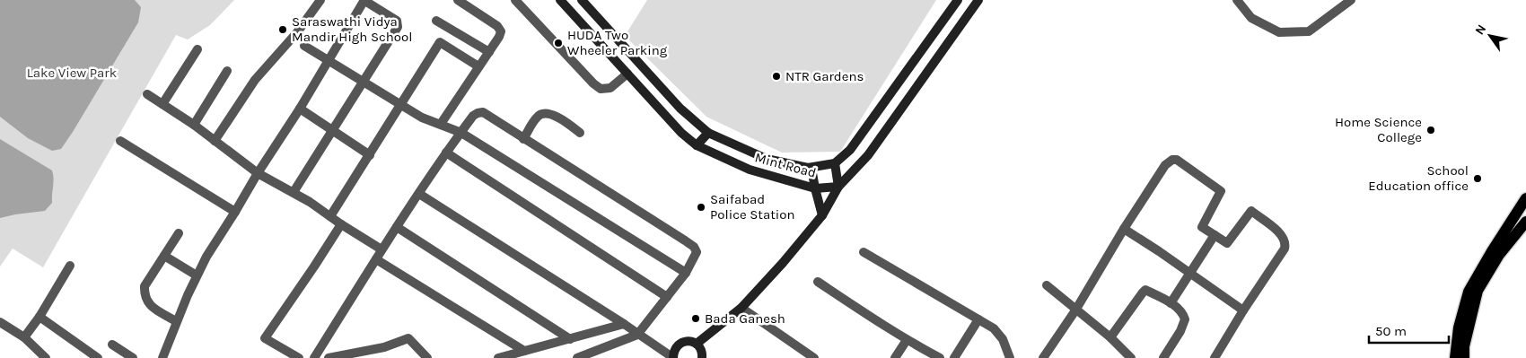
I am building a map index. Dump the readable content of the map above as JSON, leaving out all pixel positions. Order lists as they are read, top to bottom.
{
  "streets": {
    "street": ["Mint Road"]
  },
  "parks": ["Lake View Park"],
  "places": [
    "Saraswathi Vidya Mandir High School",
    "HUDA Two Wheeler Parking",
    "NTR Gardens",
    "Home Science College",
    "School Education office",
    "Saifabad Police Station",
    "Bada Ganesh"
  ],
  "scale_bar": "50 m",
  "north": "top left"
}
